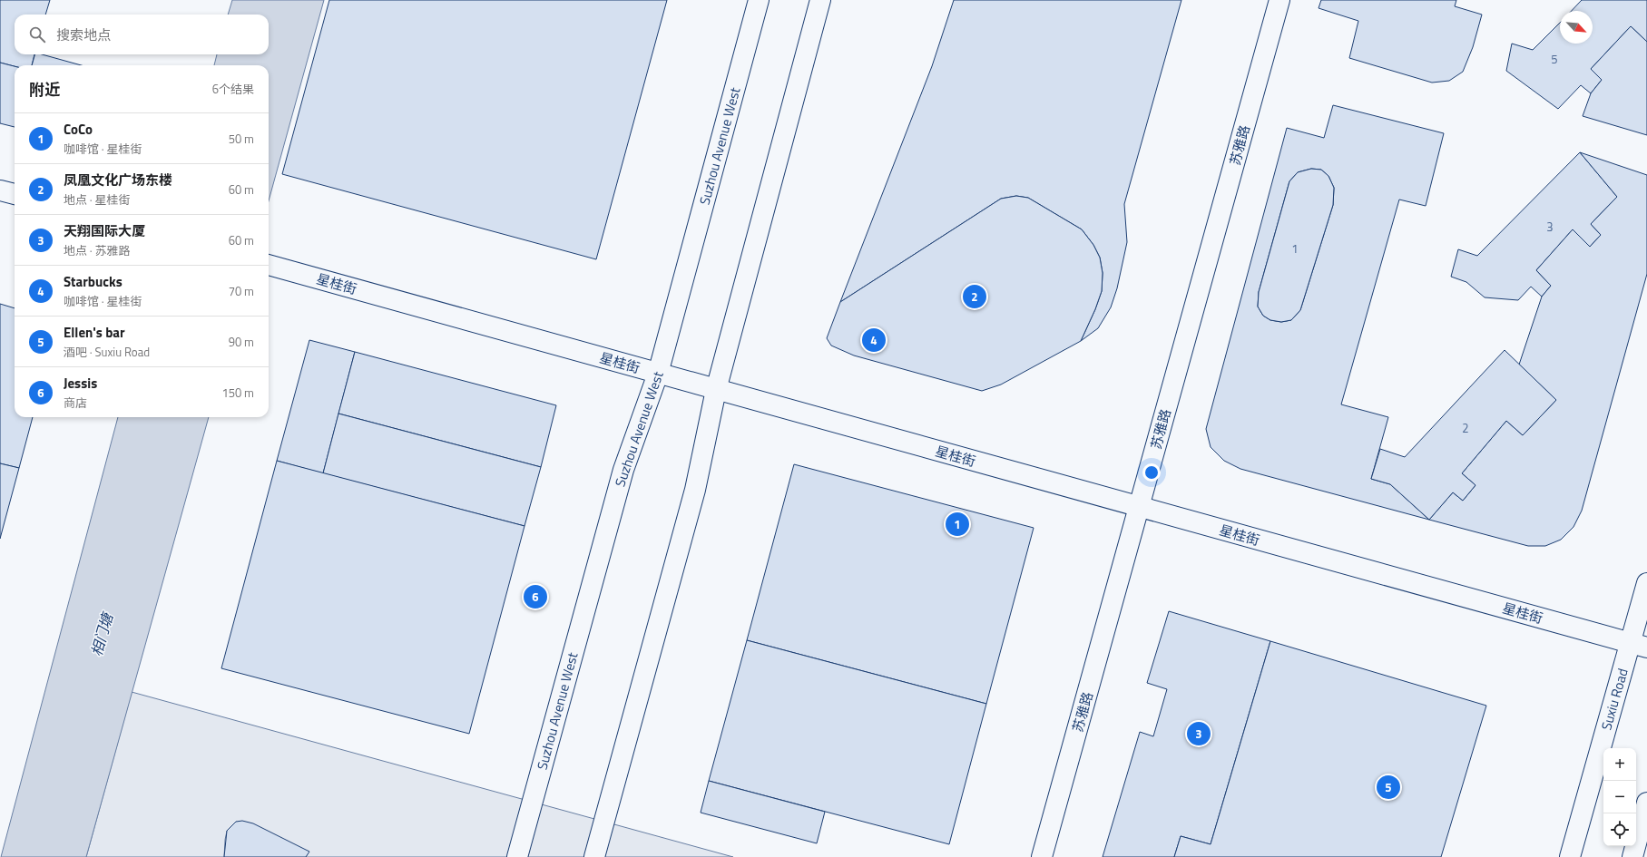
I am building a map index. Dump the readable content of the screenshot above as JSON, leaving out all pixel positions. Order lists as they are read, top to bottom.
{
  "streets": {
    "street": [
      "苏雅路",
      "Suzhou Avenue West",
      "星桂街",
      "Suxiu Road"
    ]
  },
  "crossings": [
    ["苏雅路", "星桂街"],
    ["Suzhou Avenue West", "星桂街"],
    ["星桂街", "Suxiu Road"]
  ],
  "water": ["相门塘"],
  "house_numbers": [
    "5",
    "3",
    "1",
    "2"
  ],
  "north": "bottom right",
  "page": {
    "search": "搜索地点",
    "heading": ["附近", "6个结果"],
    "list": [
      {
        "mark": "1",
        "name": "CoCo",
        "note": "咖啡馆 · 星桂街",
        "value": "50 m"
      },
      {
        "mark": "2",
        "name": "凤凰文化广场东楼",
        "note": "地点 · 星桂街",
        "value": "60 m"
      },
      {
        "mark": "3",
        "name": "天翔国际大厦",
        "note": "地点 · 苏雅路",
        "value": "60 m"
      },
      {
        "mark": "4",
        "name": "Starbucks",
        "note": "咖啡馆 · 星桂街",
        "value": "70 m"
      },
      {
        "mark": "5",
        "name": "Ellen's bar",
        "note": "酒吧 · Suxiu Road",
        "value": "90 m"
      },
      {
        "mark": "6",
        "name": "Jessis",
        "note": "商店",
        "value": "150 m"
      }
    ],
    "pins": [
      "2",
      "4",
      "1",
      "6",
      "3",
      "5"
    ],
    "map_buttons": ["+", "−"]
  }
}
